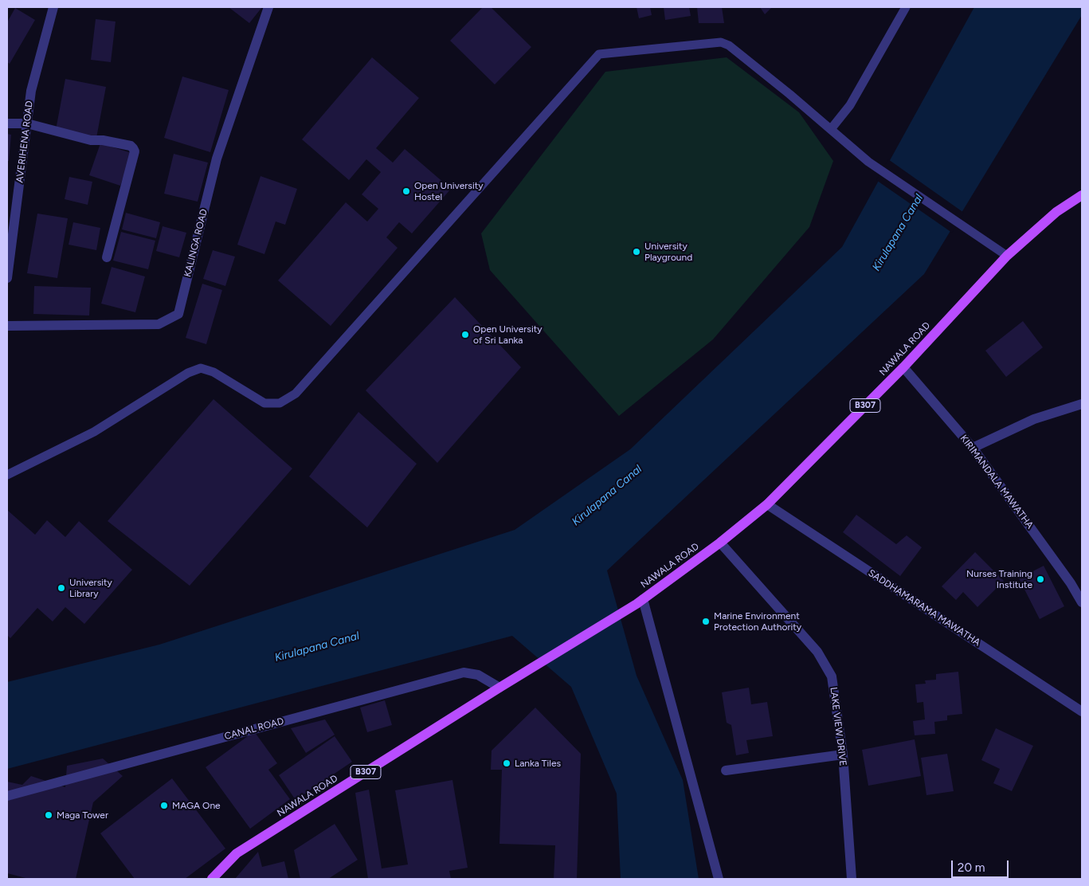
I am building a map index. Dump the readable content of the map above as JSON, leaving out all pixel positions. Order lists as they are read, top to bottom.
{
  "streets": {
    "main road": ["NAWALA ROAD", "B307"],
    "street": [
      "AVERIHENA ROAD",
      "KALINGA ROAD",
      "KIRIMANDALA MAWATHA",
      "SADDHAMARAMA MAWATHA",
      "LAKE VIEW DRIVE",
      "CANAL ROAD"
    ]
  },
  "crossings": [
    ["NAWALA ROAD", "KIRIMANDALA MAWATHA"],
    ["NAWALA ROAD", "SADDHAMARAMA MAWATHA"],
    ["NAWALA ROAD", "LAKE VIEW DRIVE"],
    ["NAWALA ROAD", "CANAL ROAD"]
  ],
  "water": ["Kirulapana Canal"],
  "places": [
    "Open University Hostel",
    "University Playground",
    "Open University of Sri Lanka",
    "Nurses Training Institute",
    "University Library",
    "Marine Environment Protection Authority",
    "Lanka Tiles",
    "MAGA One",
    "Maga Tower"
  ],
  "scale_bar": "20 m"
}
